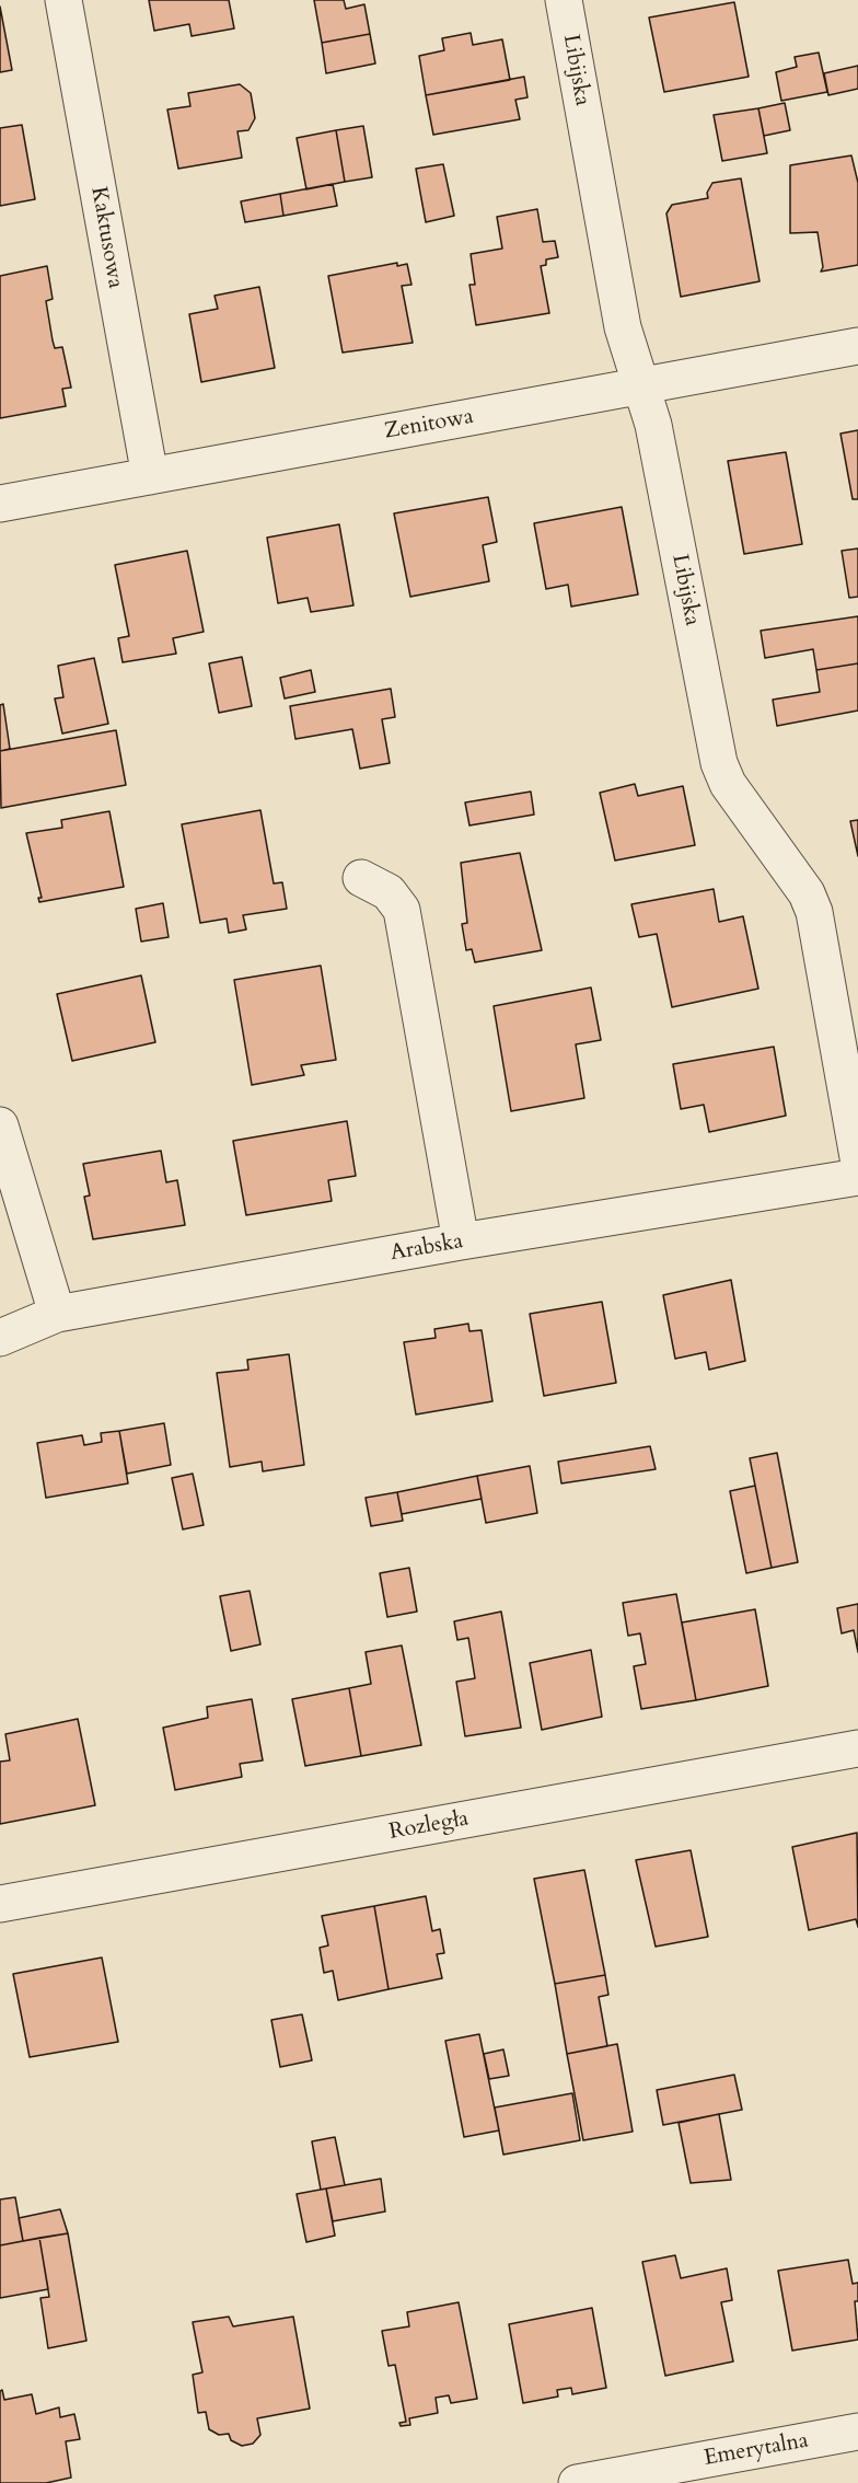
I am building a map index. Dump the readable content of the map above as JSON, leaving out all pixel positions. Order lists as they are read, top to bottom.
{
  "streets": {
    "street": [
      "Libijska",
      "Kaktusowa",
      "Zenitowa",
      "Arabska",
      "Rozległa",
      "Emerytalna"
    ]
  },
  "crossings": [
    ["Libijska", "Zenitowa"],
    ["Kaktusowa", "Zenitowa"]
  ]
}
